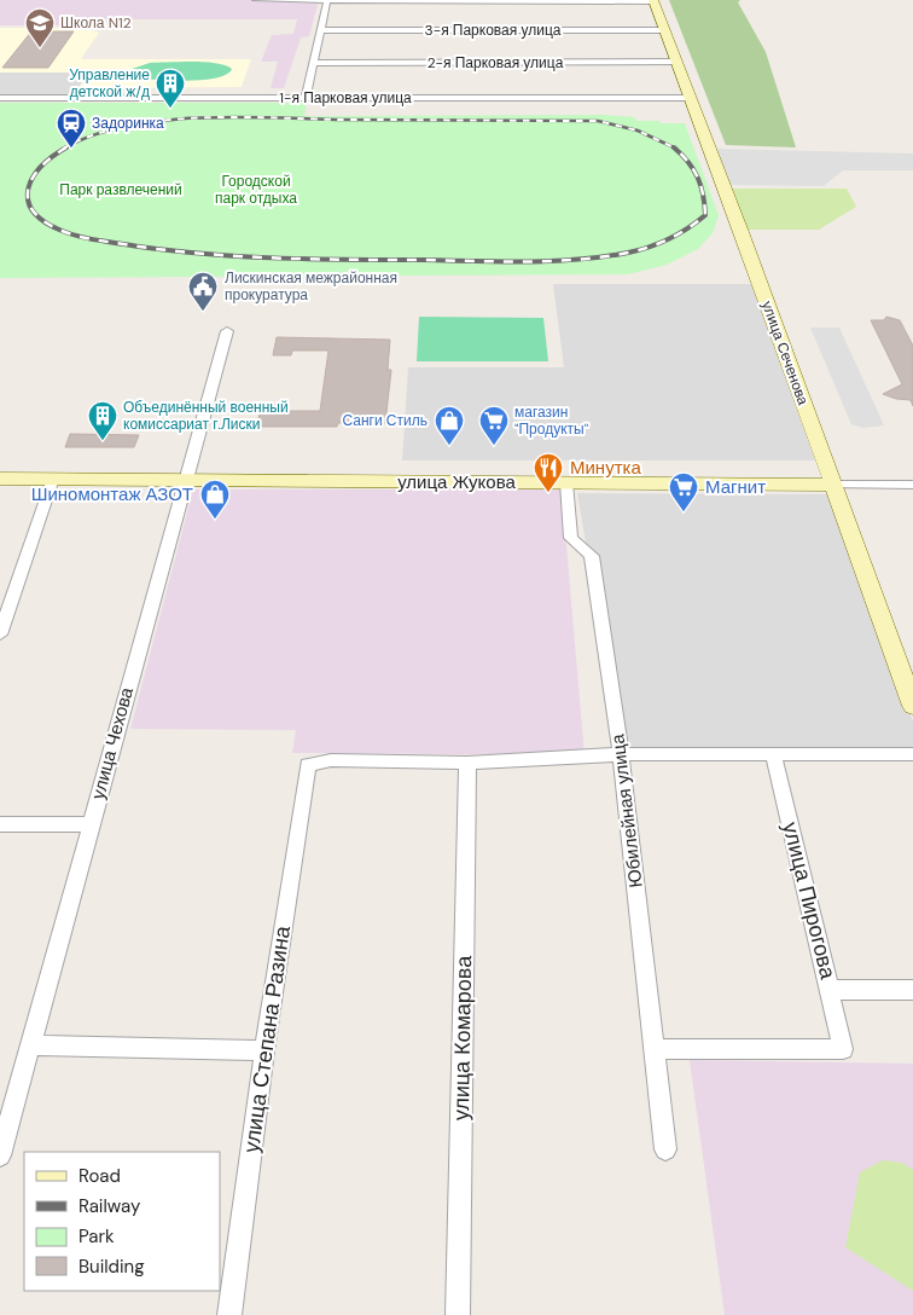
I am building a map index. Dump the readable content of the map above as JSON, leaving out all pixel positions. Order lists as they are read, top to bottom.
{
  "streets": {
    "main road": ["улица Сеченова", "улица Жукова"],
    "street": [
      "3-я Парковая улица",
      "2-я Парковая улица",
      "1-я Парковая улица",
      "улица Чехова",
      "Юбилейная улица",
      "улица Пирогова",
      "улица Комарова",
      "улица Степана Разина"
    ]
  },
  "crossings": [
    ["3-я Парковая улица", "улица Сеченова"],
    ["2-я Парковая улица", "улица Сеченова"],
    ["1-я Парковая улица", "улица Сеченова"],
    ["улица Сеченова", "улица Жукова"],
    ["улица Жукова", "улица Чехова"],
    ["улица Жукова", "Юбилейная улица"],
    ["Юбилейная улица", "улица Пирогова"],
    ["улица Комарова", "улица Степана Разина"]
  ],
  "parks": ["Городской парк отдыха", "Парк развлечений"],
  "places": {
    "school or university": ["Школа N12"],
    "building": ["Управление детской ж/д", "Объединённый военный комиссариат г.Лиски"],
    "station": ["Задоринка"],
    "public building": ["Лискинская межрайонная прокуратура"],
    "shop": ["Санги Стиль", "Шиномонтаж АЗОТ"],
    "supermarket": ["магазин \"Продукты\"", "Магнит"],
    "restaurant": ["Минутка"]
  },
  "legend": [
    "Road",
    "Railway",
    "Park",
    "Building"
  ]
}
